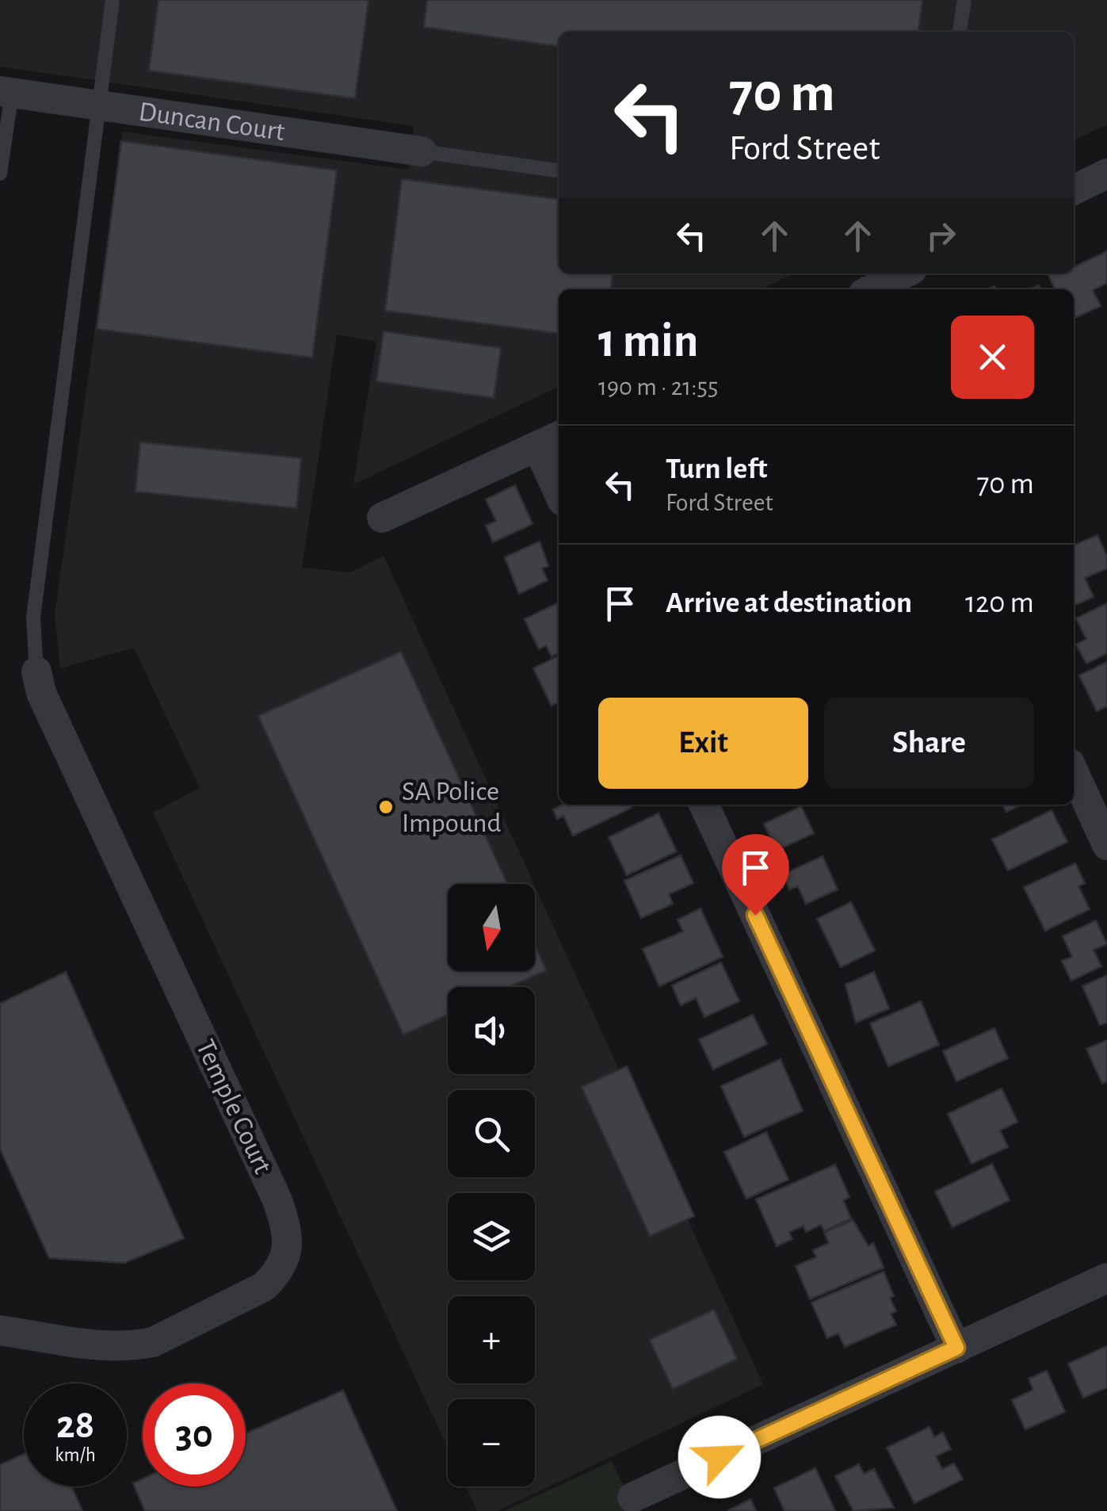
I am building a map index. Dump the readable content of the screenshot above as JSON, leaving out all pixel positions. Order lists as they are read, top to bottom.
{
  "streets": {
    "street": ["Duncan Court", "Temple Court"]
  },
  "places": ["SA Police Impound"],
  "north": "bottom",
  "page": {
    "turn": ["70 m", "Ford Street"],
    "heading": ["1 min", "190 m · 21:55"],
    "list": [
      {
        "name": "Turn left",
        "note": "Ford Street",
        "value": "70 m"
      },
      {
        "name": "Arrive at destination",
        "value": "120 m"
      }
    ],
    "buttons": ["Exit", "Share"],
    "map_buttons": ["+", "−"],
    "speed": "28 km/h",
    "limit": "30"
  }
}
